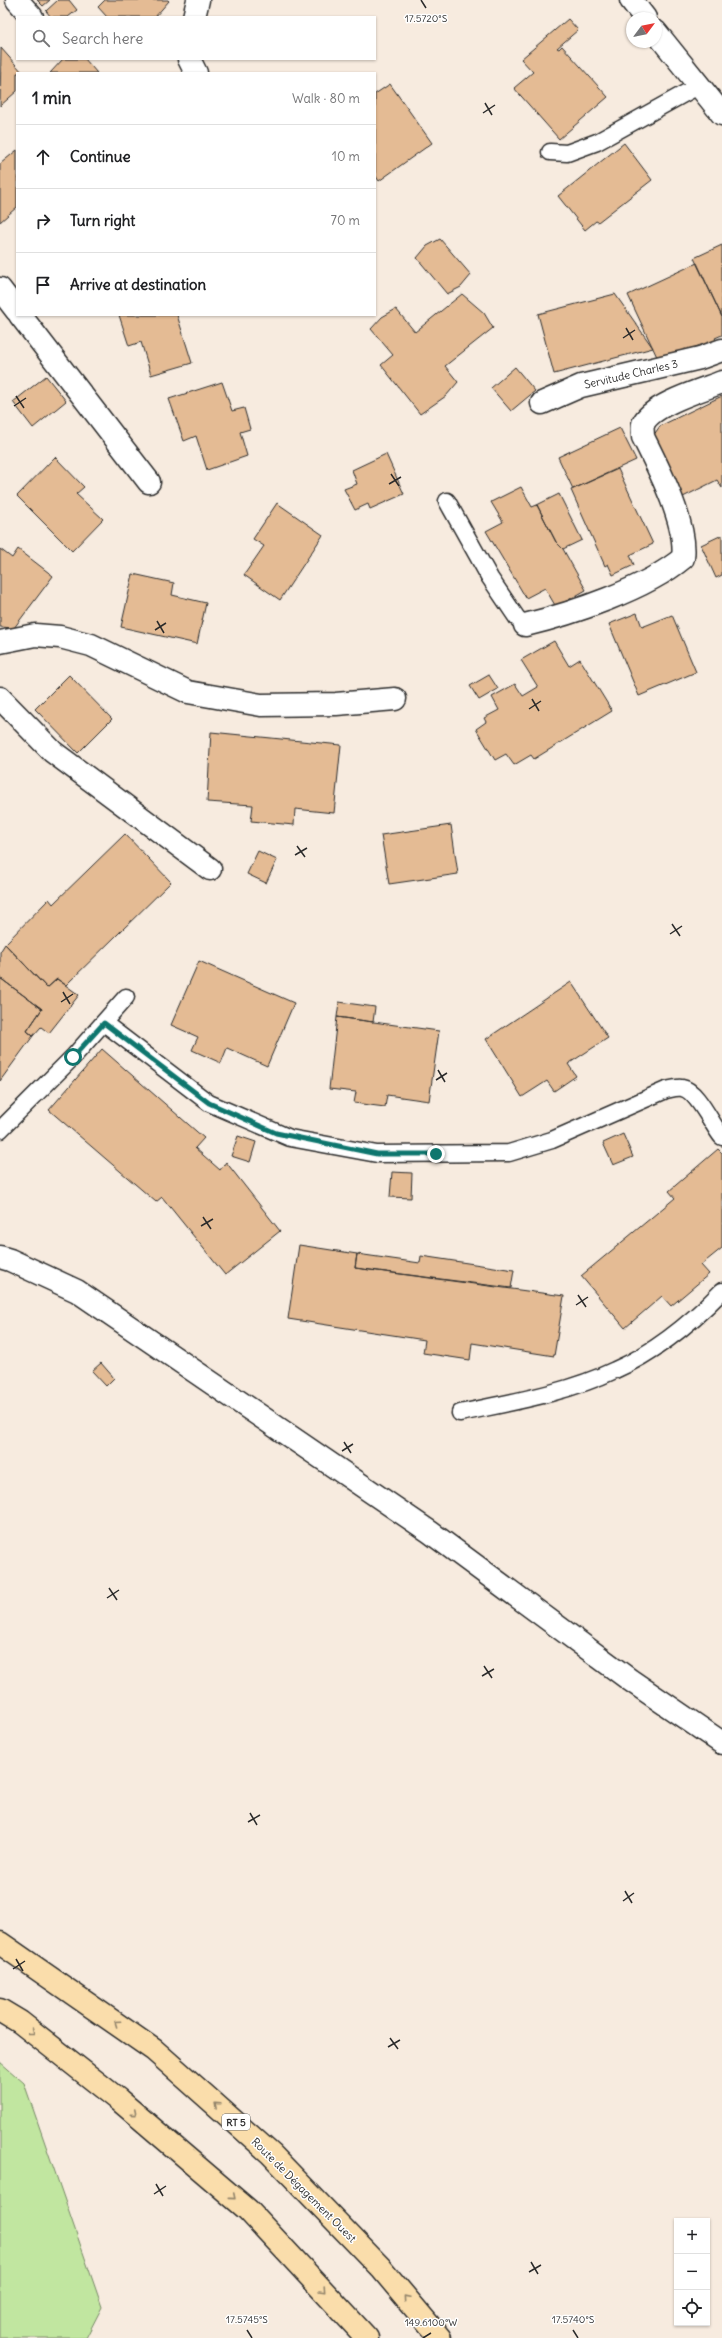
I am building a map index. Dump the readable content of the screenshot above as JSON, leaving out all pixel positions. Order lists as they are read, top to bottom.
{
  "streets": {
    "highway": ["RT 5", "Route de Dégagement Ouest"],
    "street": ["Servitude Charles 3"]
  },
  "north": "top right",
  "page": {
    "search": "Search here",
    "heading": ["1 min", "Walk · 80 m"],
    "list": [
      ["Continue", "10 m"],
      ["Turn right", "70 m"],
      "Arrive at destination"
    ],
    "map_buttons": ["+", "−"]
  },
  "coordinates": [
    "17.5720°S",
    "17.5745°S",
    "17.5740°S",
    "149.6100°W"
  ]
}
